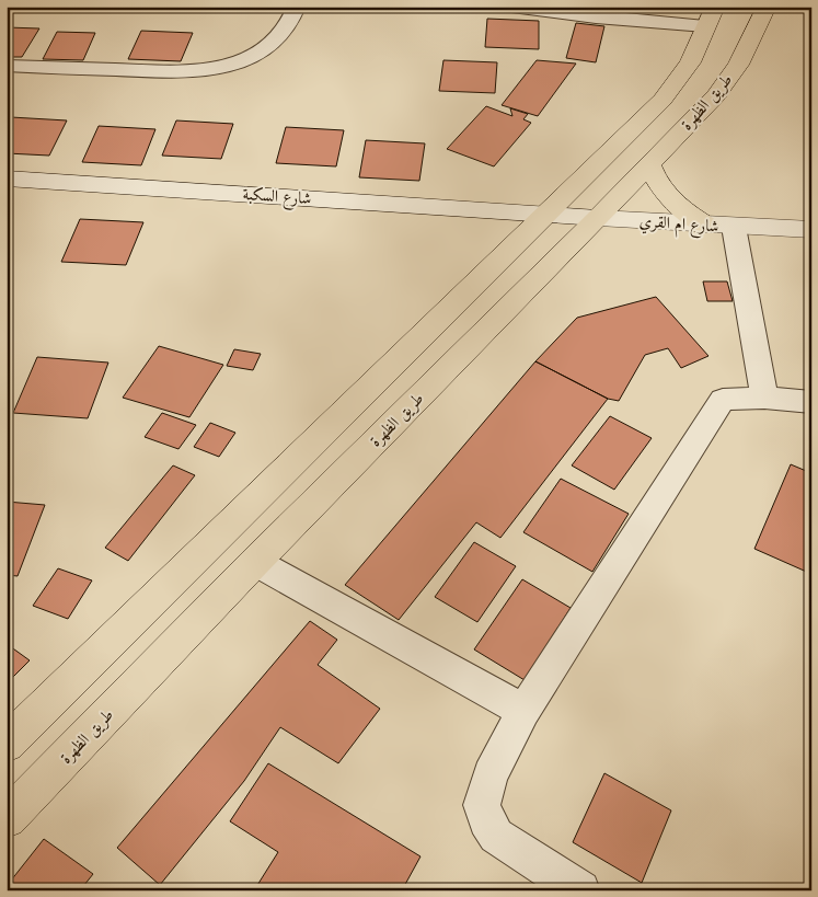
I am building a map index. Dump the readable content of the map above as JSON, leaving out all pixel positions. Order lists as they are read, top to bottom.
{
  "streets": {
    "main road": ["طريق الظهرة", "شارع السكبة", "شارع ام القري"]
  },
  "crossings": [
    ["طريق الظهرة", "شارع ام القري"],
    ["شارع السكبة", "شارع ام القري"]
  ]
}
